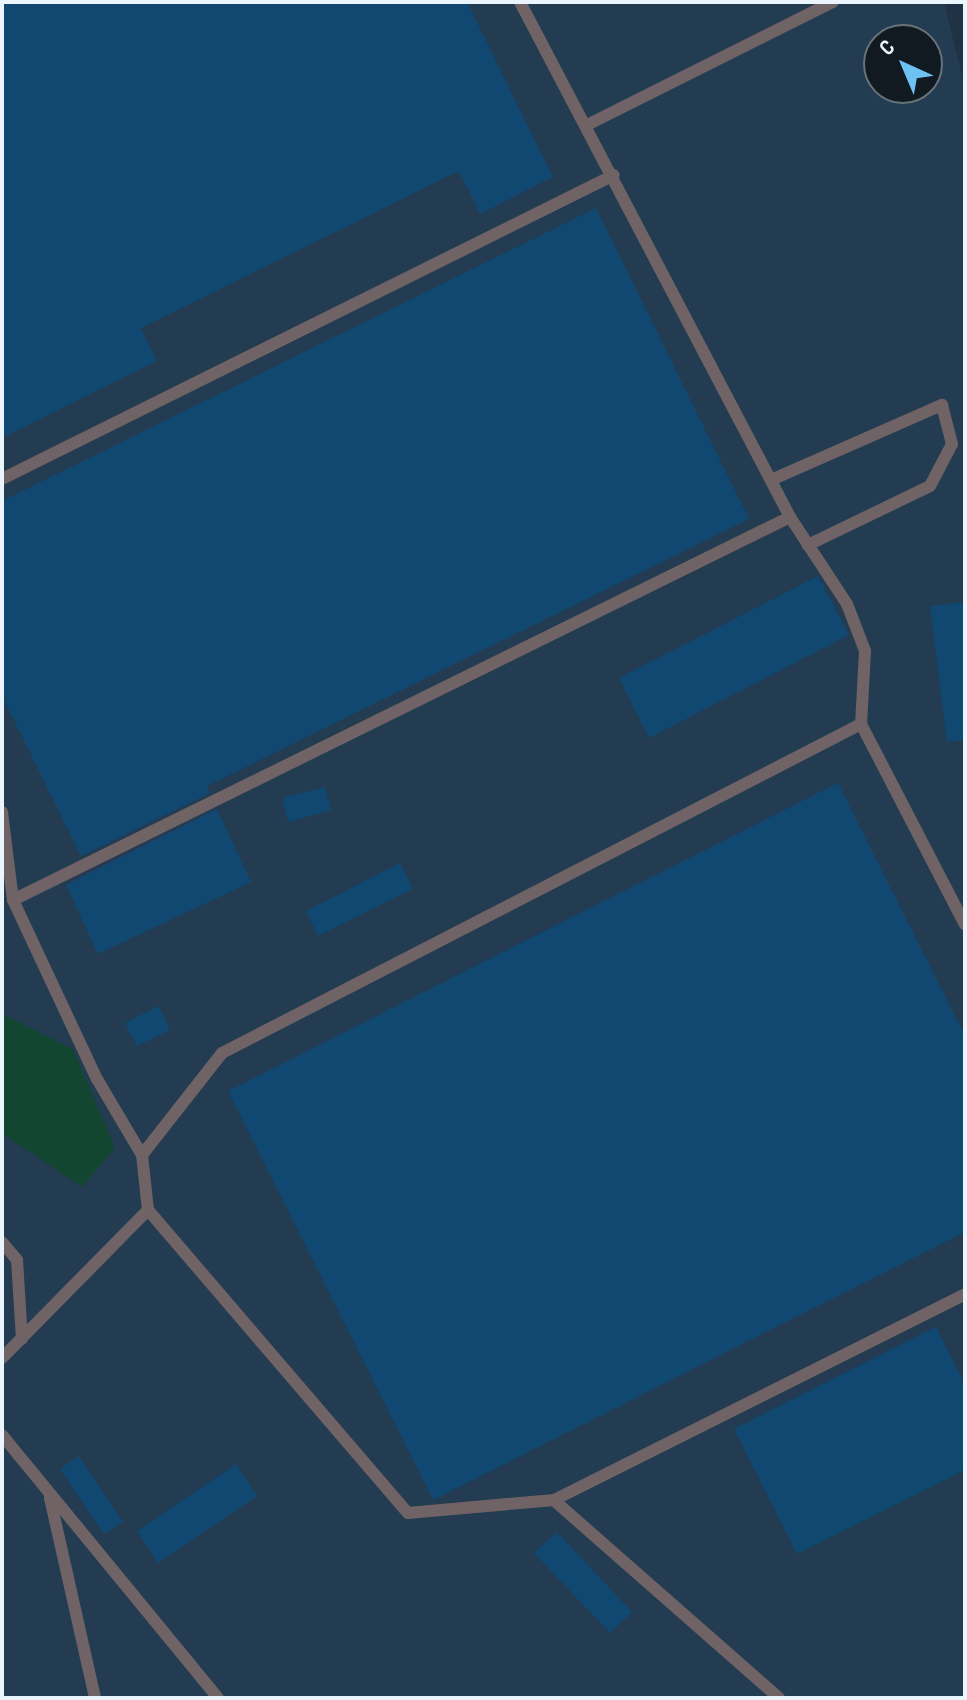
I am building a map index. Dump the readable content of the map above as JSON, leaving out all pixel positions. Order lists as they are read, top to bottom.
{
  "north": "top left"
}
